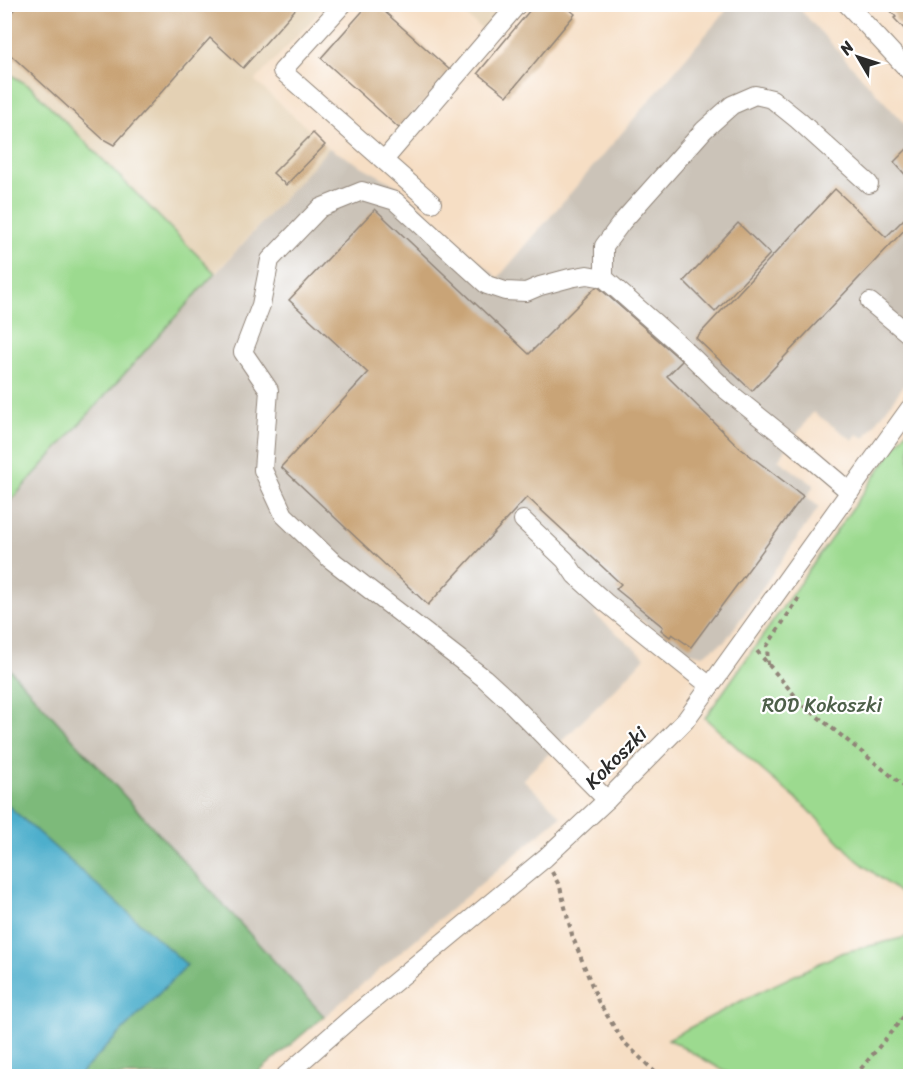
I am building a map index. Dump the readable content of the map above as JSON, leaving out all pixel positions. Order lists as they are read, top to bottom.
{
  "streets": {
    "street": ["Kokoszki"]
  },
  "parks": ["ROD Kokoszki"],
  "north": "top left"
}
